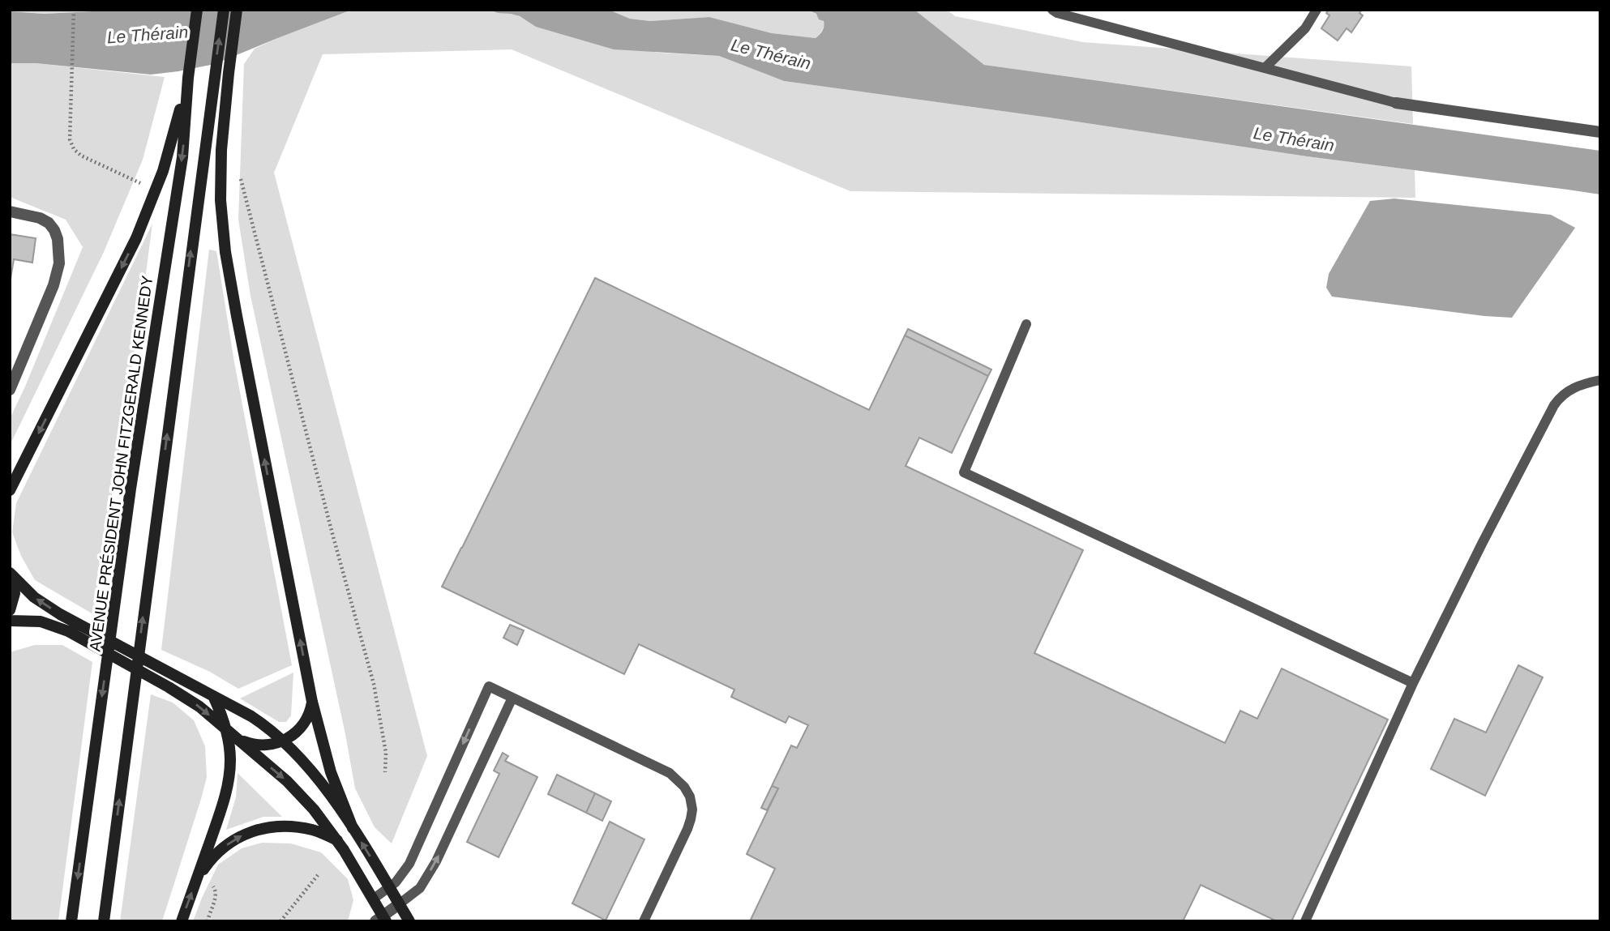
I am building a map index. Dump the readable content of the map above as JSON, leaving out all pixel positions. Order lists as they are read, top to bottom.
{
  "streets": {
    "street": ["AVENUE PRÉSIDENT JOHN FITZGERALD KENNEDY"]
  },
  "water": ["Le Thérain"]
}
